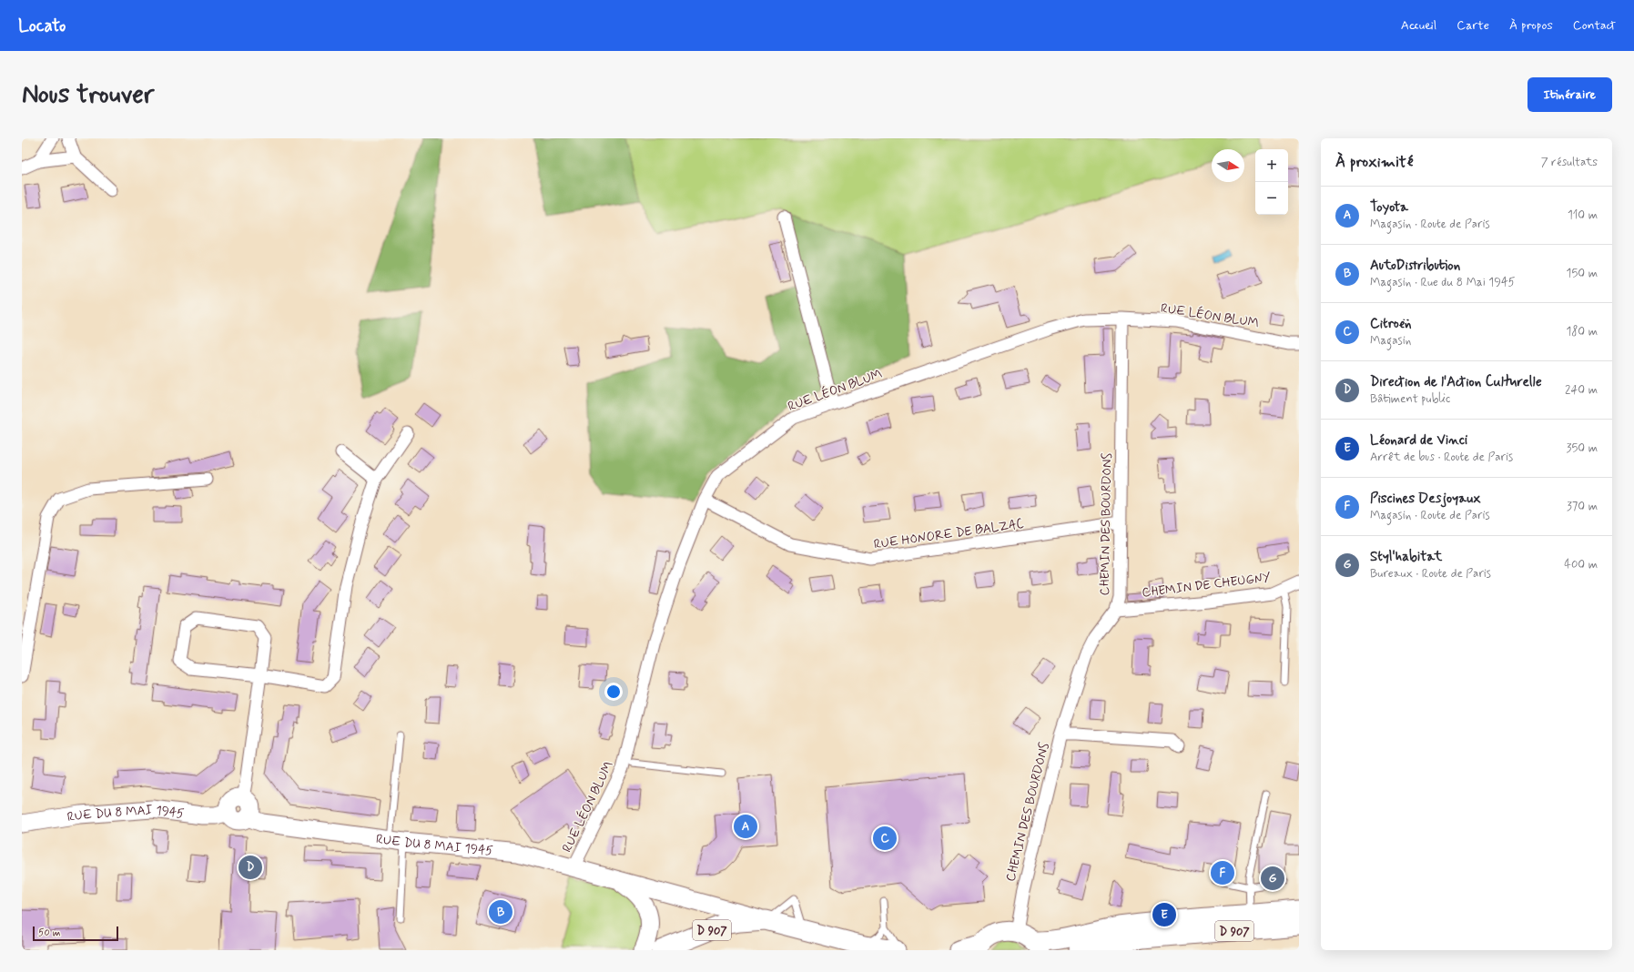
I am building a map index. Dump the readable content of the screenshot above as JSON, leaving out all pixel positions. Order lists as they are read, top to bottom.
{
  "streets": {
    "main road": ["D 907"],
    "street": [
      "RUE LÉON BLUM",
      "CHEMIN DES BOURDONS",
      "RUE HONORE DE BALZAC",
      "CHEMIN DE CHEUGNY",
      "RUE DU 8 MAI 1945"
    ]
  },
  "crossings": [
    ["RUE LÉON BLUM", "CHEMIN DES BOURDONS"],
    ["RUE LÉON BLUM", "RUE HONORE DE BALZAC"],
    ["RUE LÉON BLUM", "RUE DU 8 MAI 1945"],
    ["CHEMIN DES BOURDONS", "RUE HONORE DE BALZAC"],
    ["CHEMIN DES BOURDONS", "CHEMIN DE CHEUGNY"],
    ["RUE DU 8 MAI 1945", "D 907"]
  ],
  "scale_bar": "50 m",
  "north": "right",
  "page": {
    "header": "Locato",
    "nav": [
      "Accueil",
      "Carte",
      "À propos",
      "Contact"
    ],
    "buttons": "Itinéraire",
    "title": "Nous trouver",
    "heading": ["À proximité", "7 résultats"],
    "map_buttons": ["+", "−"],
    "list": [
      {
        "mark": "A",
        "name": "Toyota",
        "note": "Magasin · Route de Paris",
        "value": "110 m"
      },
      {
        "mark": "B",
        "name": "AutoDistribution",
        "note": "Magasin · Rue du 8 Mai 1945",
        "value": "150 m"
      },
      {
        "mark": "C",
        "name": "Citroën",
        "note": "Magasin",
        "value": "180 m"
      },
      {
        "mark": "D",
        "name": "Direction de l'Action Culturelle",
        "note": "Bâtiment public",
        "value": "240 m"
      },
      {
        "mark": "E",
        "name": "Léonard de Vinci",
        "note": "Arrêt de bus · Route de Paris",
        "value": "350 m"
      },
      {
        "mark": "F",
        "name": "Piscines Desjoyaux",
        "note": "Magasin · Route de Paris",
        "value": "370 m"
      },
      {
        "mark": "G",
        "name": "Styl'habitat",
        "note": "Bureaux · Route de Paris",
        "value": "400 m"
      }
    ],
    "pins": [
      "A",
      "C",
      "D",
      "F",
      "G",
      "B",
      "E"
    ],
    "scale": "50 m"
  }
}
